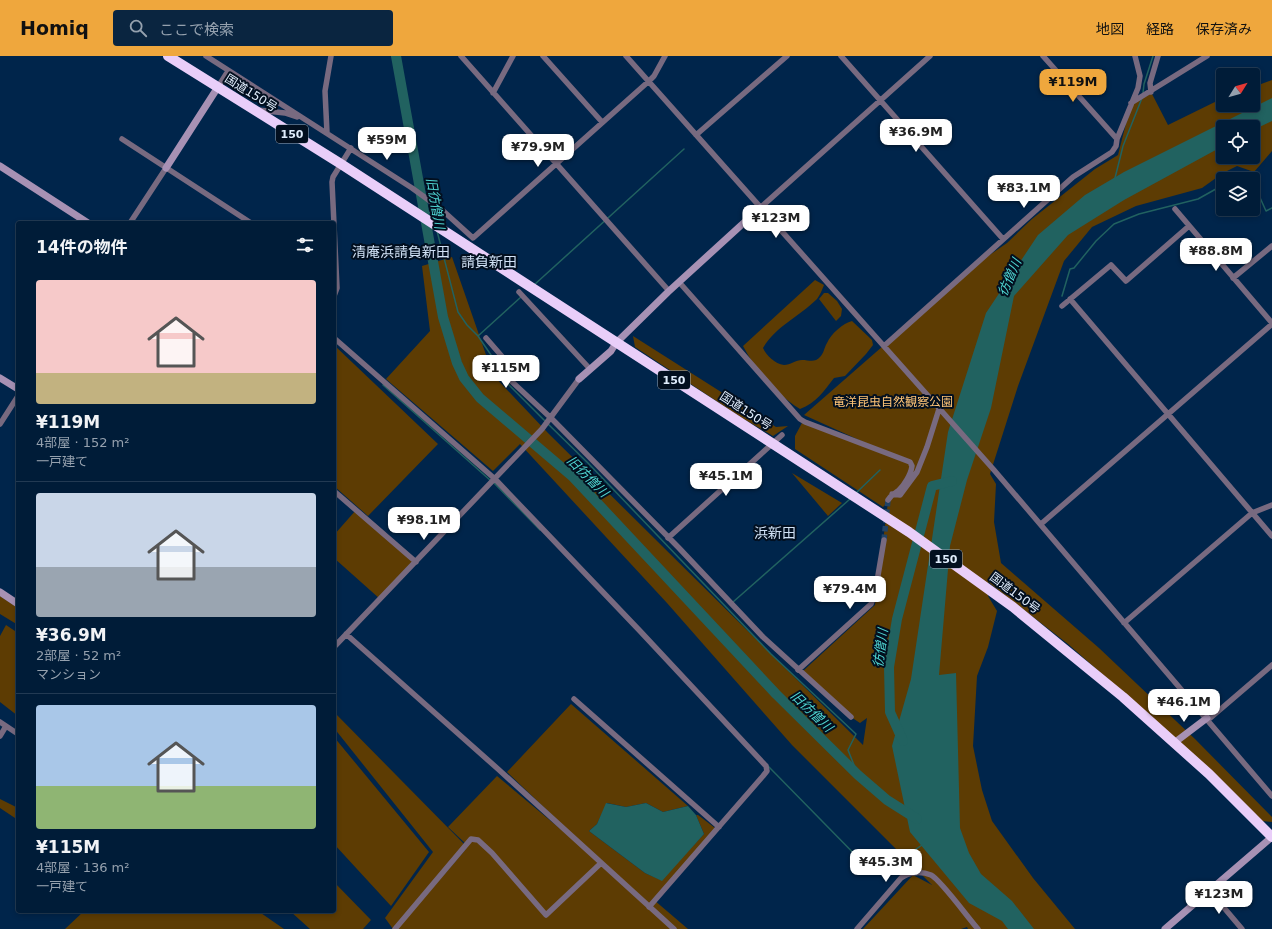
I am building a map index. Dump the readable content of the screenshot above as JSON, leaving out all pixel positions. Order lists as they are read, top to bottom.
{
  "streets": {
    "highway": ["国道150号", "150"]
  },
  "districts": ["清庵浜請負新田", "請負新田", "浜新田"],
  "water": ["旧彷僧川", "彷僧川"],
  "parks": ["竜洋昆虫自然観察公園"],
  "north": "top right",
  "page": {
    "header": "Homiq",
    "search": "ここで検索",
    "nav": ["地図", "経路", "保存済み"],
    "price": [
      "¥119M",
      "¥36.9M",
      "¥59M",
      "¥79.9M",
      "¥83.1M",
      "¥123M",
      "¥88.8M",
      "¥115M",
      "¥45.1M",
      "¥98.1M",
      "¥79.4M",
      "¥46.1M",
      "¥45.3M",
      "¥123M"
    ],
    "heading": "14件の物件",
    "list": [
      {
        "name": "¥119M",
        "note": "4部屋 · 152 m² · 一戸建て"
      },
      {
        "name": "¥36.9M",
        "note": "2部屋 · 52 m² · マンション"
      },
      {
        "name": "¥115M",
        "note": "4部屋 · 136 m² · 一戸建て"
      }
    ]
  }
}
